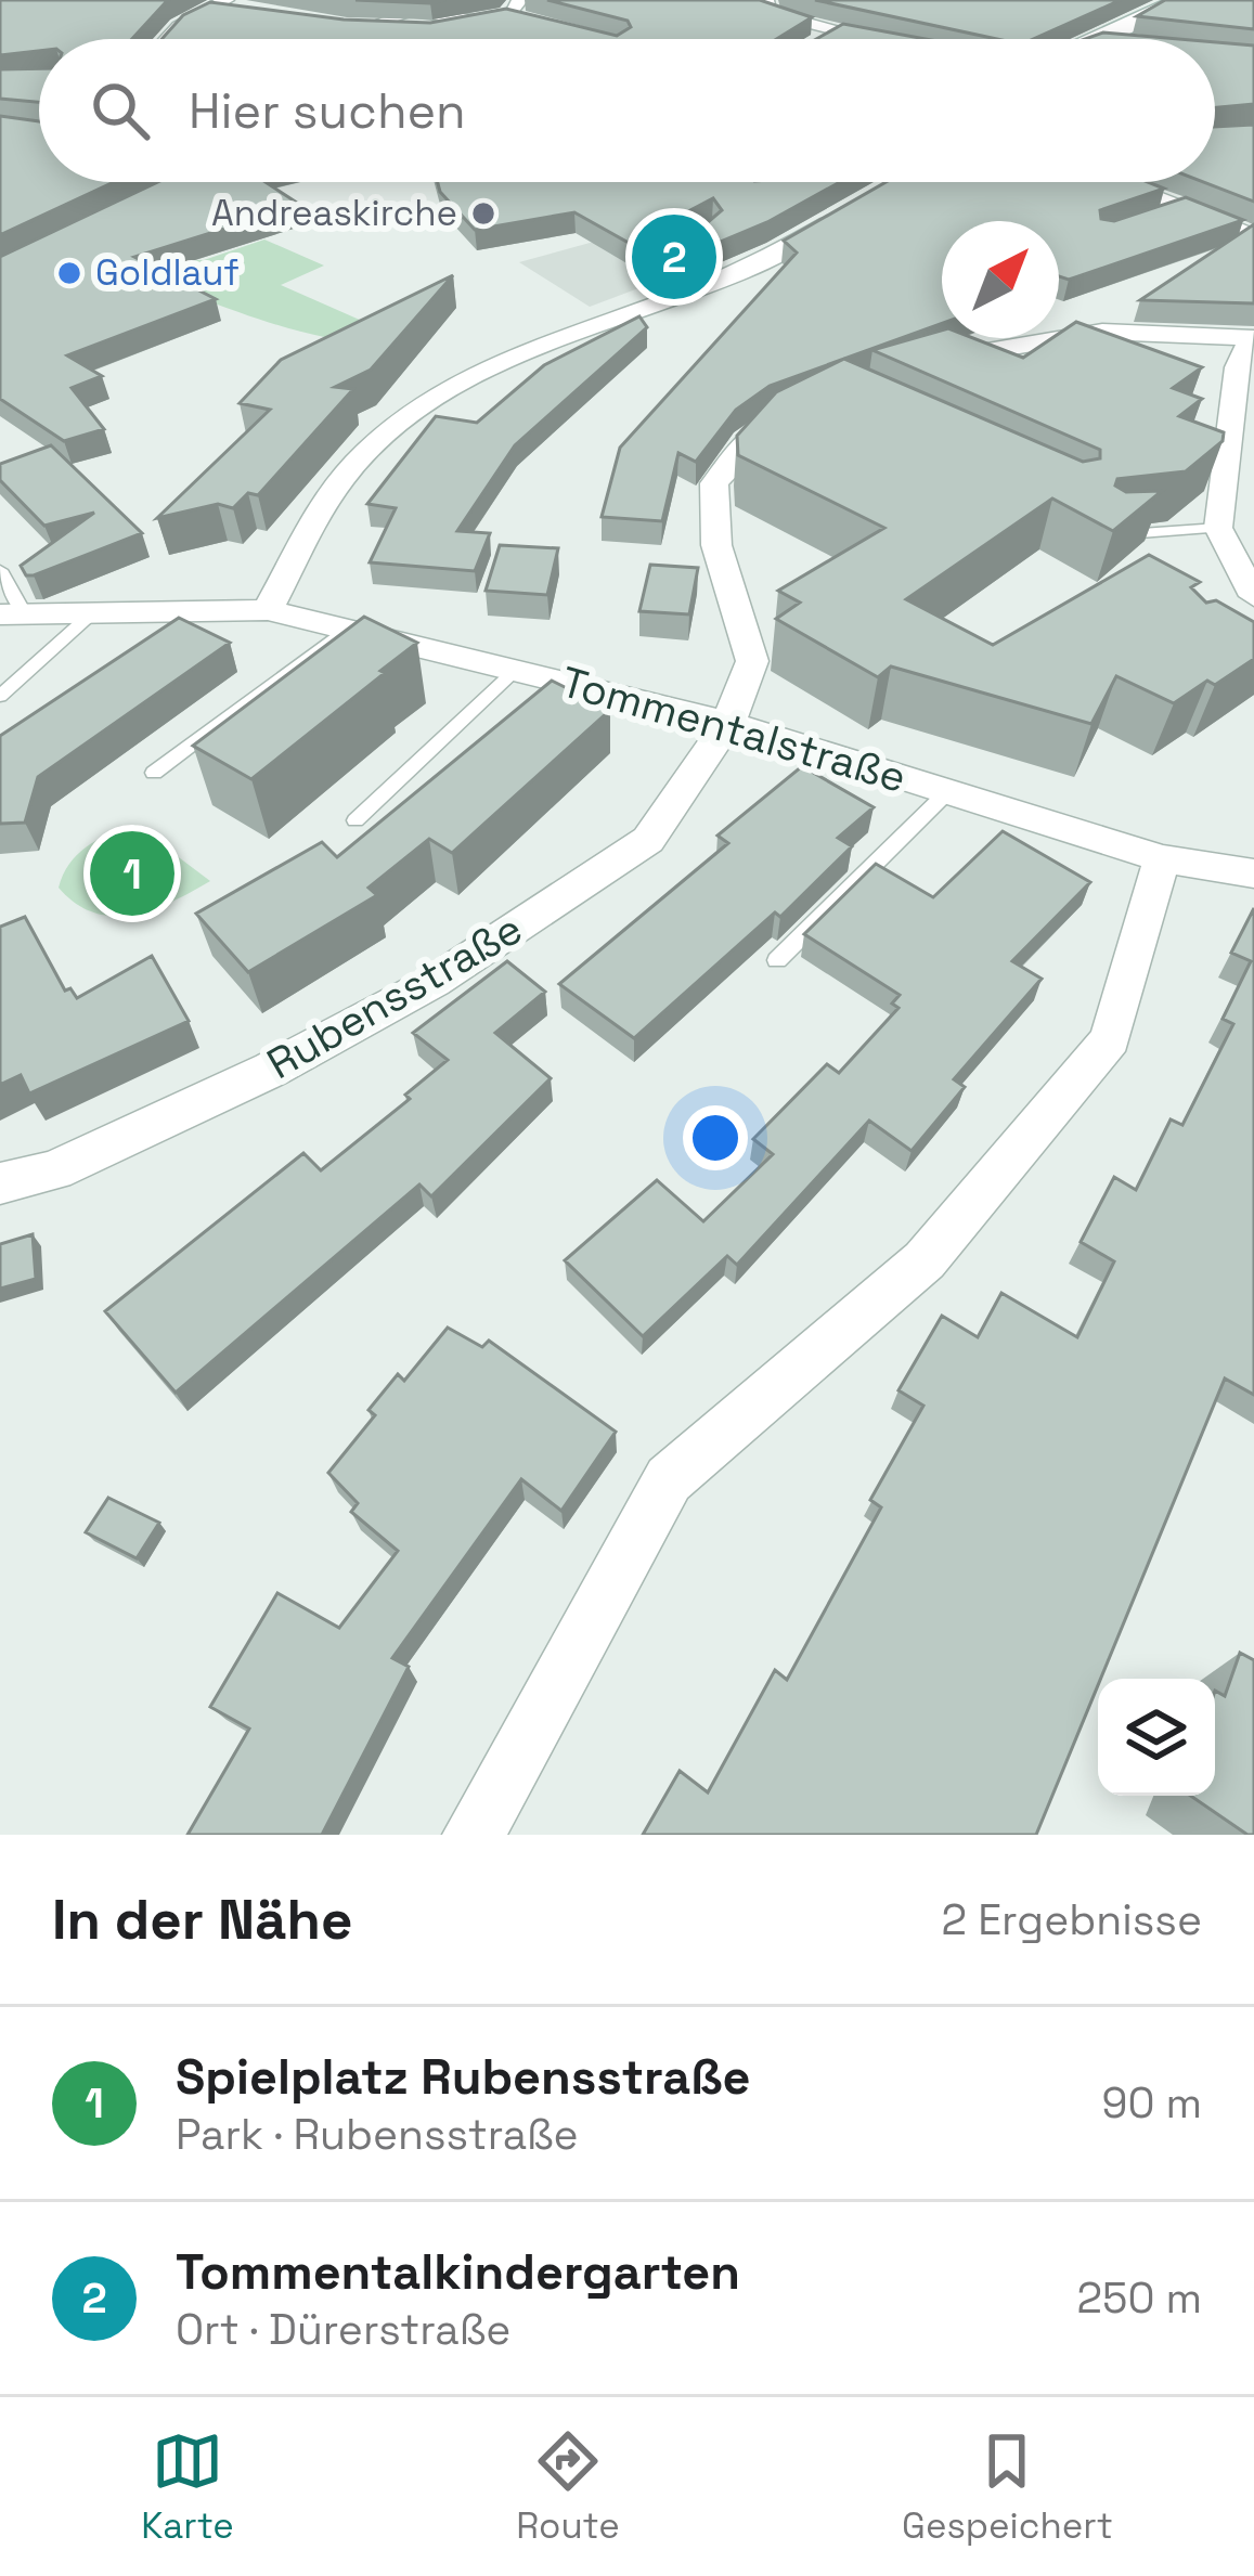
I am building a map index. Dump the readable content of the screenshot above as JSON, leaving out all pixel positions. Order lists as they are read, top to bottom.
{
  "streets": {
    "street": ["Tommentalstraße", "Rubensstraße"]
  },
  "crossings": [
    ["Tommentalstraße", "Rubensstraße"]
  ],
  "places": ["Andreaskirche", "Goldlauf"],
  "north": "top right",
  "page": {
    "search": "Hier suchen",
    "pins": ["2", "1"],
    "heading": ["In der Nähe", "2 Ergebnisse"],
    "list": [
      {
        "mark": "1",
        "name": "Spielplatz Rubensstraße",
        "note": "Park · Rubensstraße",
        "value": "90 m"
      },
      {
        "mark": "2",
        "name": "Tommentalkindergarten",
        "note": "Ort · Dürerstraße",
        "value": "250 m"
      }
    ],
    "nav": ["Karte", "Route", "Gespeichert"]
  }
}
